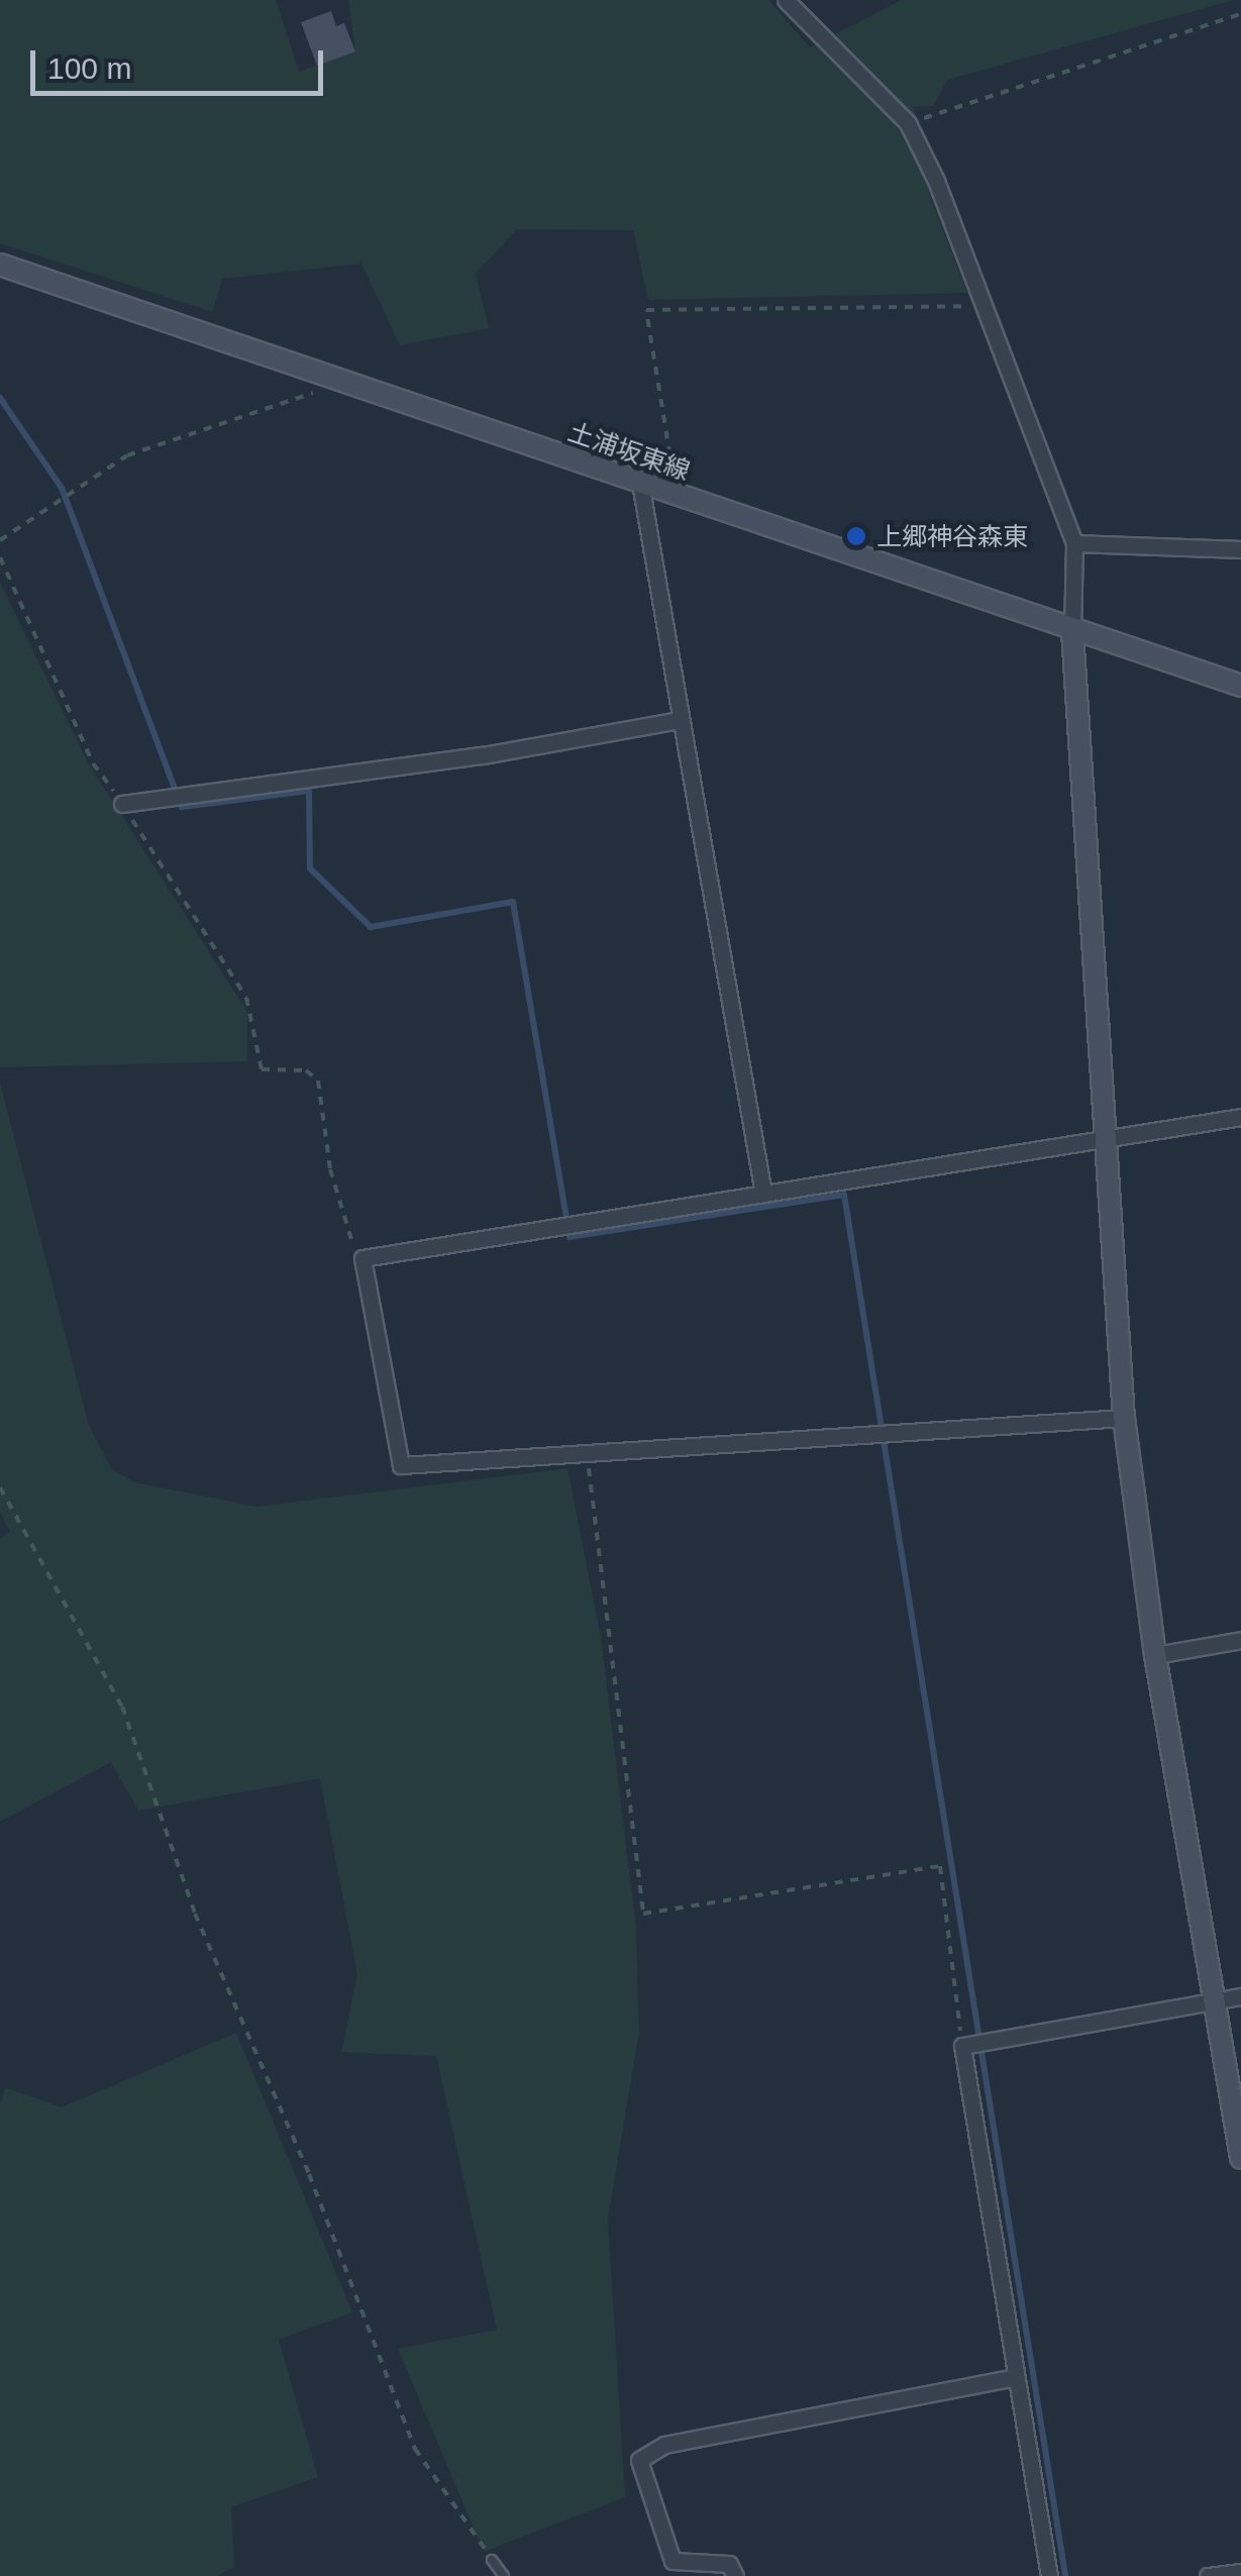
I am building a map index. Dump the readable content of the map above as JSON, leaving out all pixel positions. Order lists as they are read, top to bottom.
{
  "streets": {
    "street": ["土浦坂東線"]
  },
  "places": ["上郷神谷森東"],
  "scale_bar": "100 m"
}
